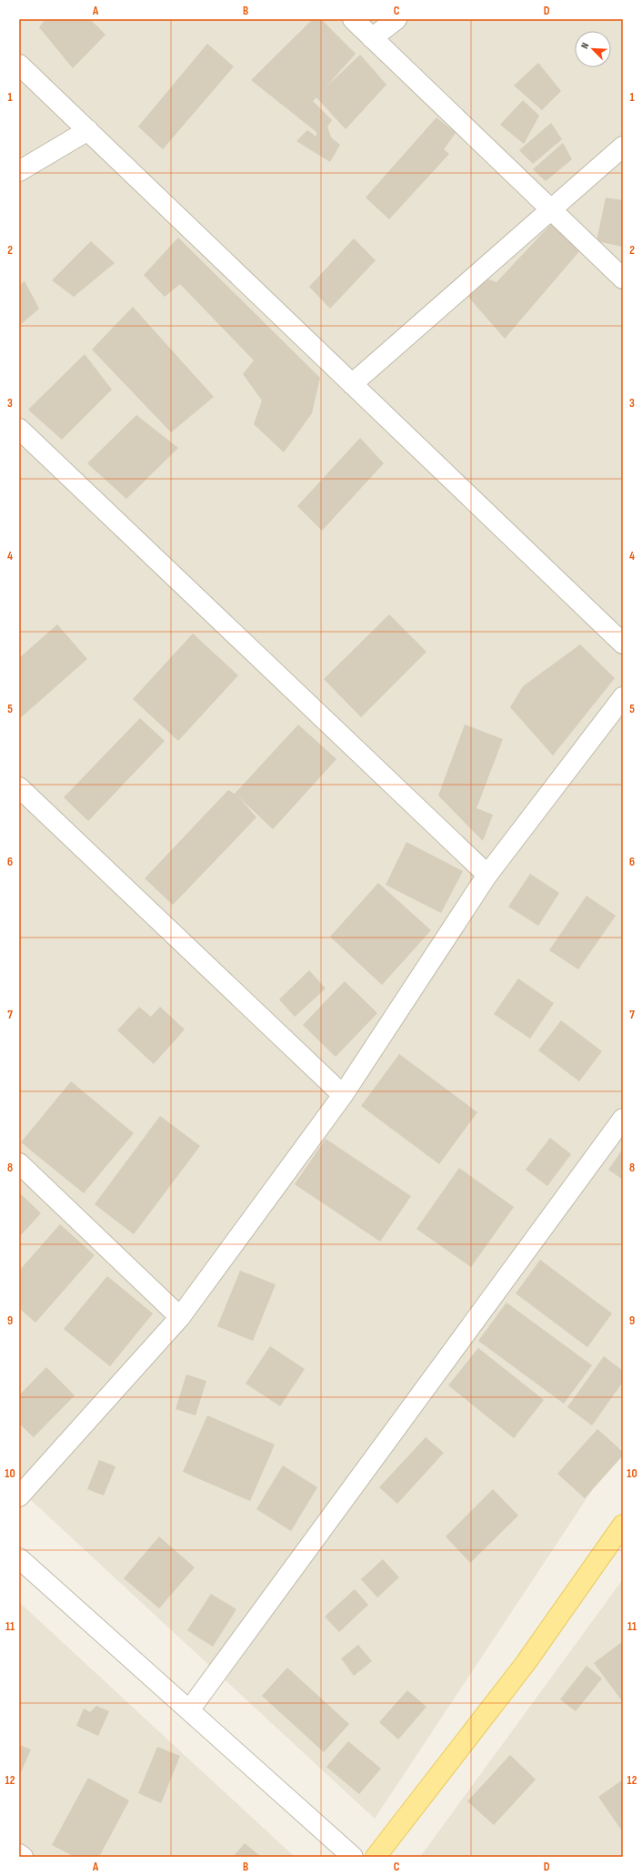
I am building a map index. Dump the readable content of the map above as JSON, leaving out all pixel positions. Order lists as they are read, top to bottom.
{
  "north": "top left",
  "grid": {
    "columns": [
      "A",
      "B",
      "C",
      "D"
    ],
    "rows": [
      "1",
      "2",
      "3",
      "4",
      "5",
      "6",
      "7",
      "8",
      "9",
      "10",
      "11",
      "12"
    ]
  }
}
